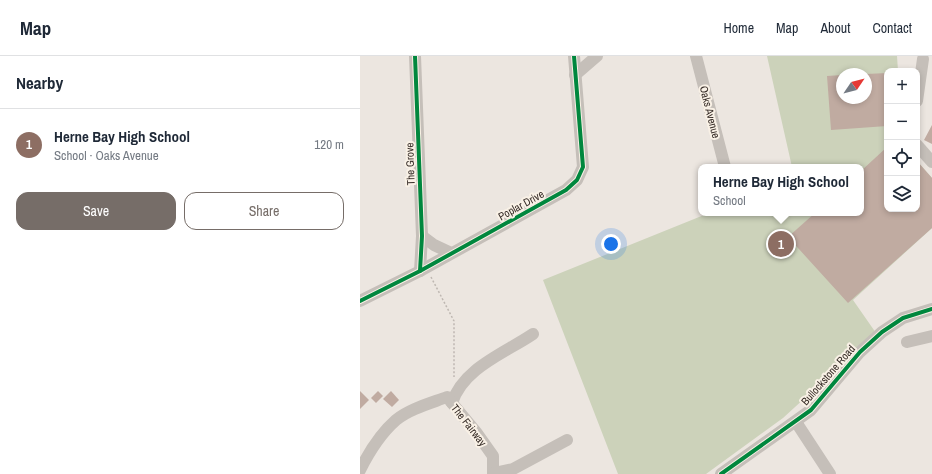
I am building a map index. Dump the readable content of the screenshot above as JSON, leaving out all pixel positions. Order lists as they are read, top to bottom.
{
  "streets": {
    "street": [
      "Oaks Avenue",
      "The Grove",
      "Poplar Drive",
      "Bullockstone Road",
      "The Fairway"
    ]
  },
  "crossings": [
    ["The Grove", "Poplar Drive"]
  ],
  "north": "top right",
  "page": {
    "header": "Map",
    "nav": [
      "Home",
      "Map",
      "About",
      "Contact"
    ],
    "heading": "Nearby",
    "map_buttons": ["+", "−"],
    "list": [
      {
        "mark": "1",
        "name": "Herne Bay High School",
        "note": "School · Oaks Avenue",
        "value": "120 m"
      }
    ],
    "popup": ["Herne Bay High School", "School"],
    "buttons": ["Save", "Share"],
    "pins": "1"
  }
}
